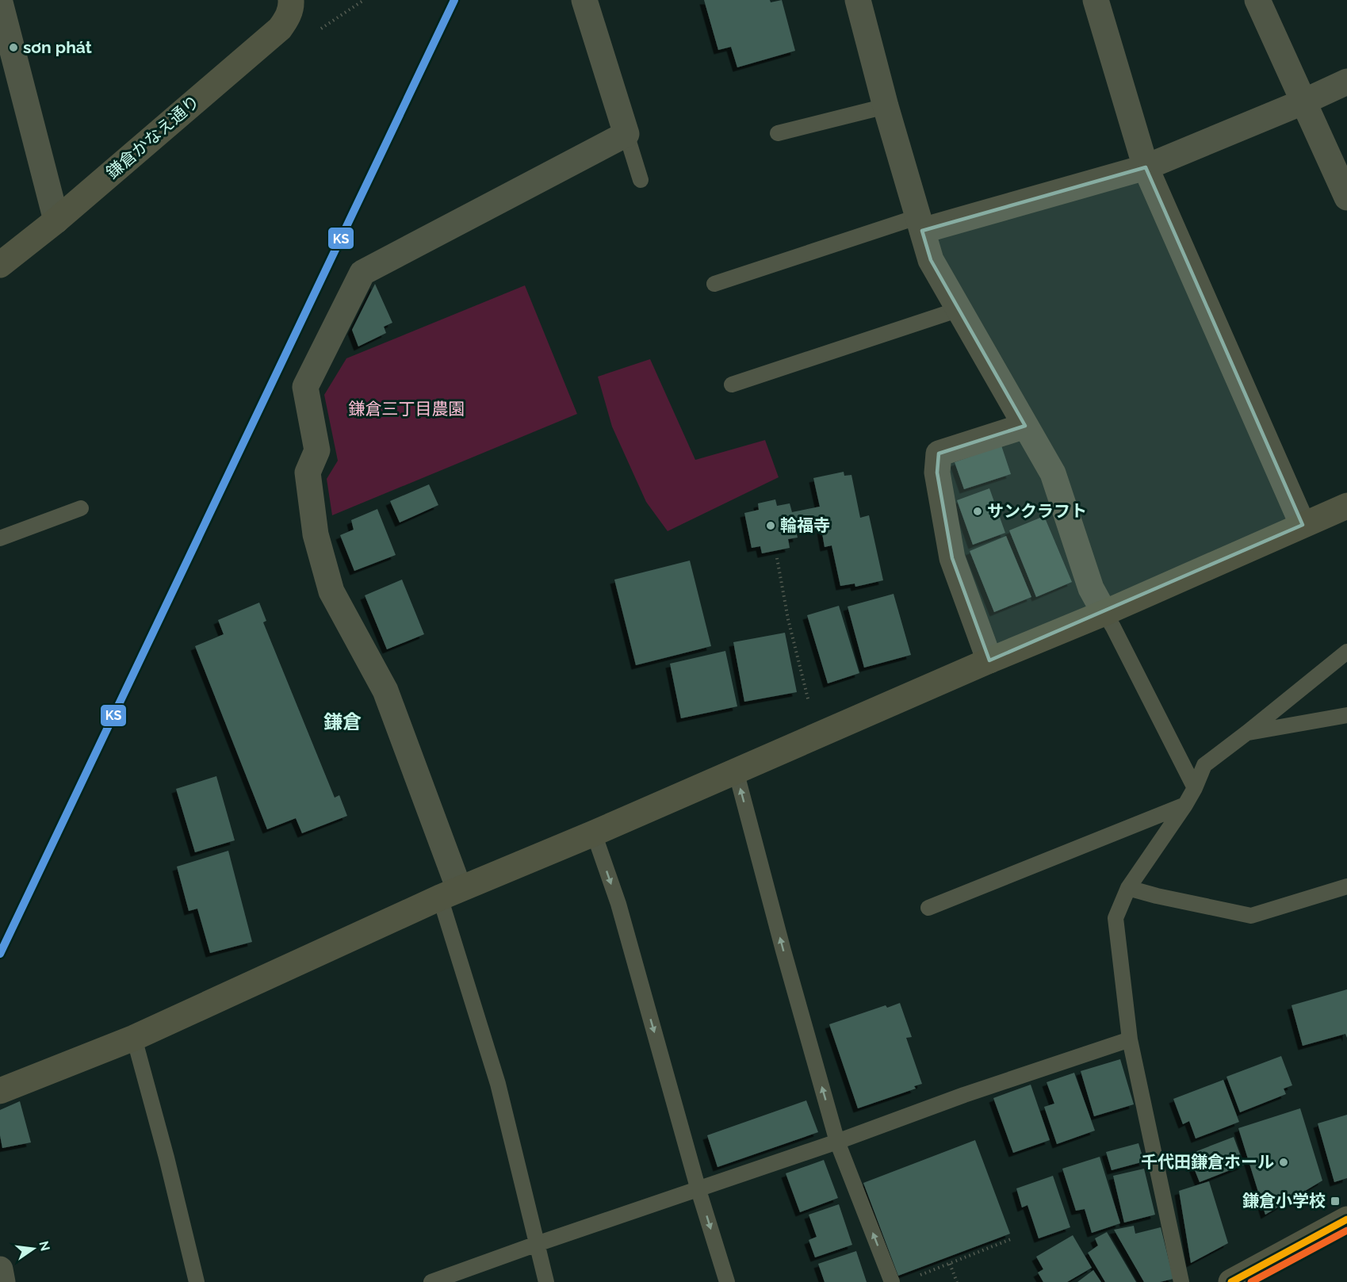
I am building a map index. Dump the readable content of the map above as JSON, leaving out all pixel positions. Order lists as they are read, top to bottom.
{
  "streets": {
    "street": ["鎌倉かなえ通り"]
  },
  "districts": ["鎌倉"],
  "parks": ["鎌倉三丁目農園"],
  "places": {
    "other": [
      "sơn phát",
      "サンクラフト",
      "輪福寺",
      "千代田鎌倉ホール"
    ],
    "transit": ["鎌倉小学校"]
  },
  "lines": ["transit line KS"],
  "north": "right"
}
